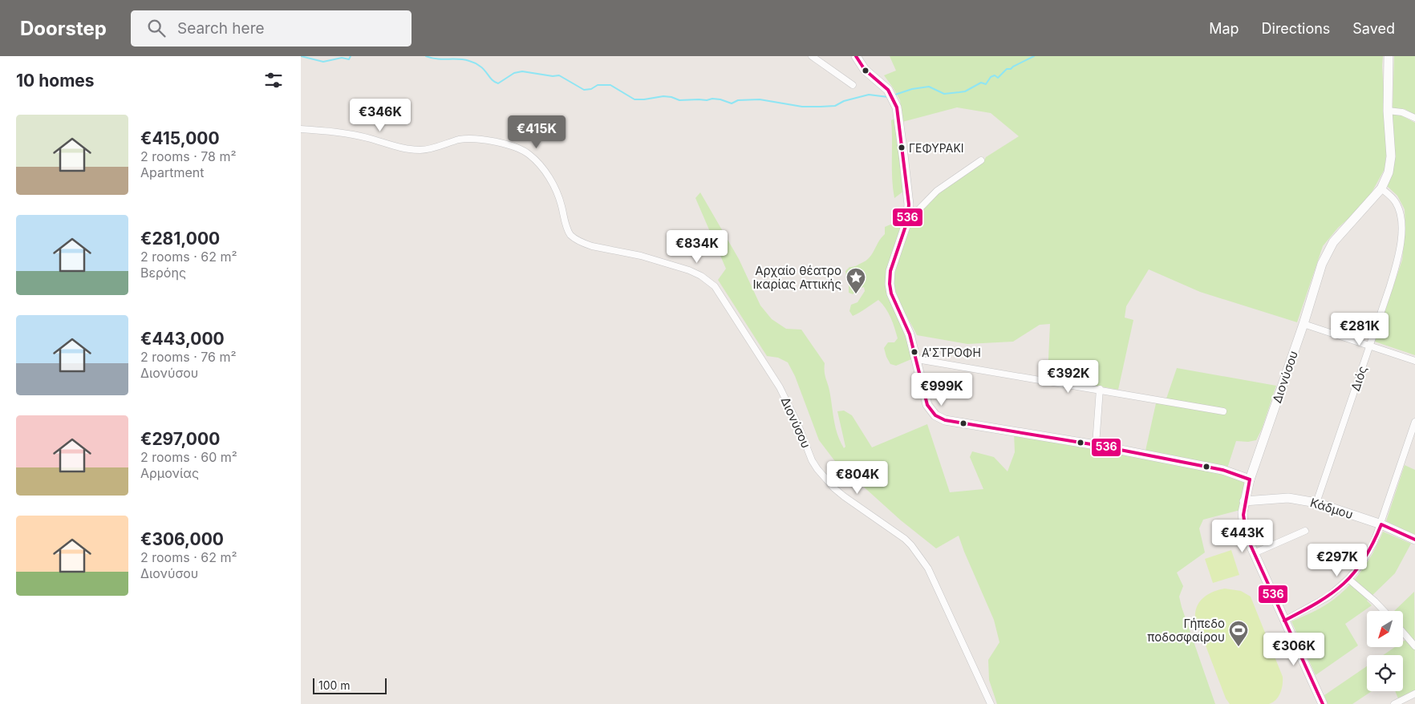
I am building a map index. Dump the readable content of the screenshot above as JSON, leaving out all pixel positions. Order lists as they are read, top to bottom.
{
  "streets": {
    "street": ["Διονύσου", "Διός", "Κάδμου"]
  },
  "crossings": [
    ["Διονύσου", "Διός"],
    ["Διονύσου", "Κάδμου"],
    ["Διός", "Κάδμου"]
  ],
  "places": {
    "other": ["ΓΕΦΥΡΑΚΙ", "Α'ΣΤΡΟΦΗ"],
    "place": ["Αρχαίο θέατρο Ικαρίας Αττικής"],
    "sports": ["Γήπεδο ποδοσφαίρου"]
  },
  "lines": ["transit line 536"],
  "scale_bar": "100 m",
  "north": "bottom left",
  "page": {
    "header": "Doorstep",
    "search": "Search here",
    "nav": ["Map", "Directions", "Saved"],
    "heading": "10 homes",
    "price": [
      "€346K",
      "€415K",
      "€834K",
      "€281K",
      "€392K",
      "€999K",
      "€804K",
      "€443K",
      "€297K",
      "€306K"
    ],
    "list": [
      {
        "name": "€415,000",
        "note": "2 rooms · 78 m² · Apartment"
      },
      {
        "name": "€281,000",
        "note": "2 rooms · 62 m² · Βερόης"
      },
      {
        "name": "€443,000",
        "note": "2 rooms · 76 m² · Διονύσου"
      },
      {
        "name": "€297,000",
        "note": "2 rooms · 60 m² · Αρμονίας"
      },
      {
        "name": "€306,000",
        "note": "2 rooms · 62 m² · Διονύσου"
      }
    ],
    "scale": "100 m"
  }
}
